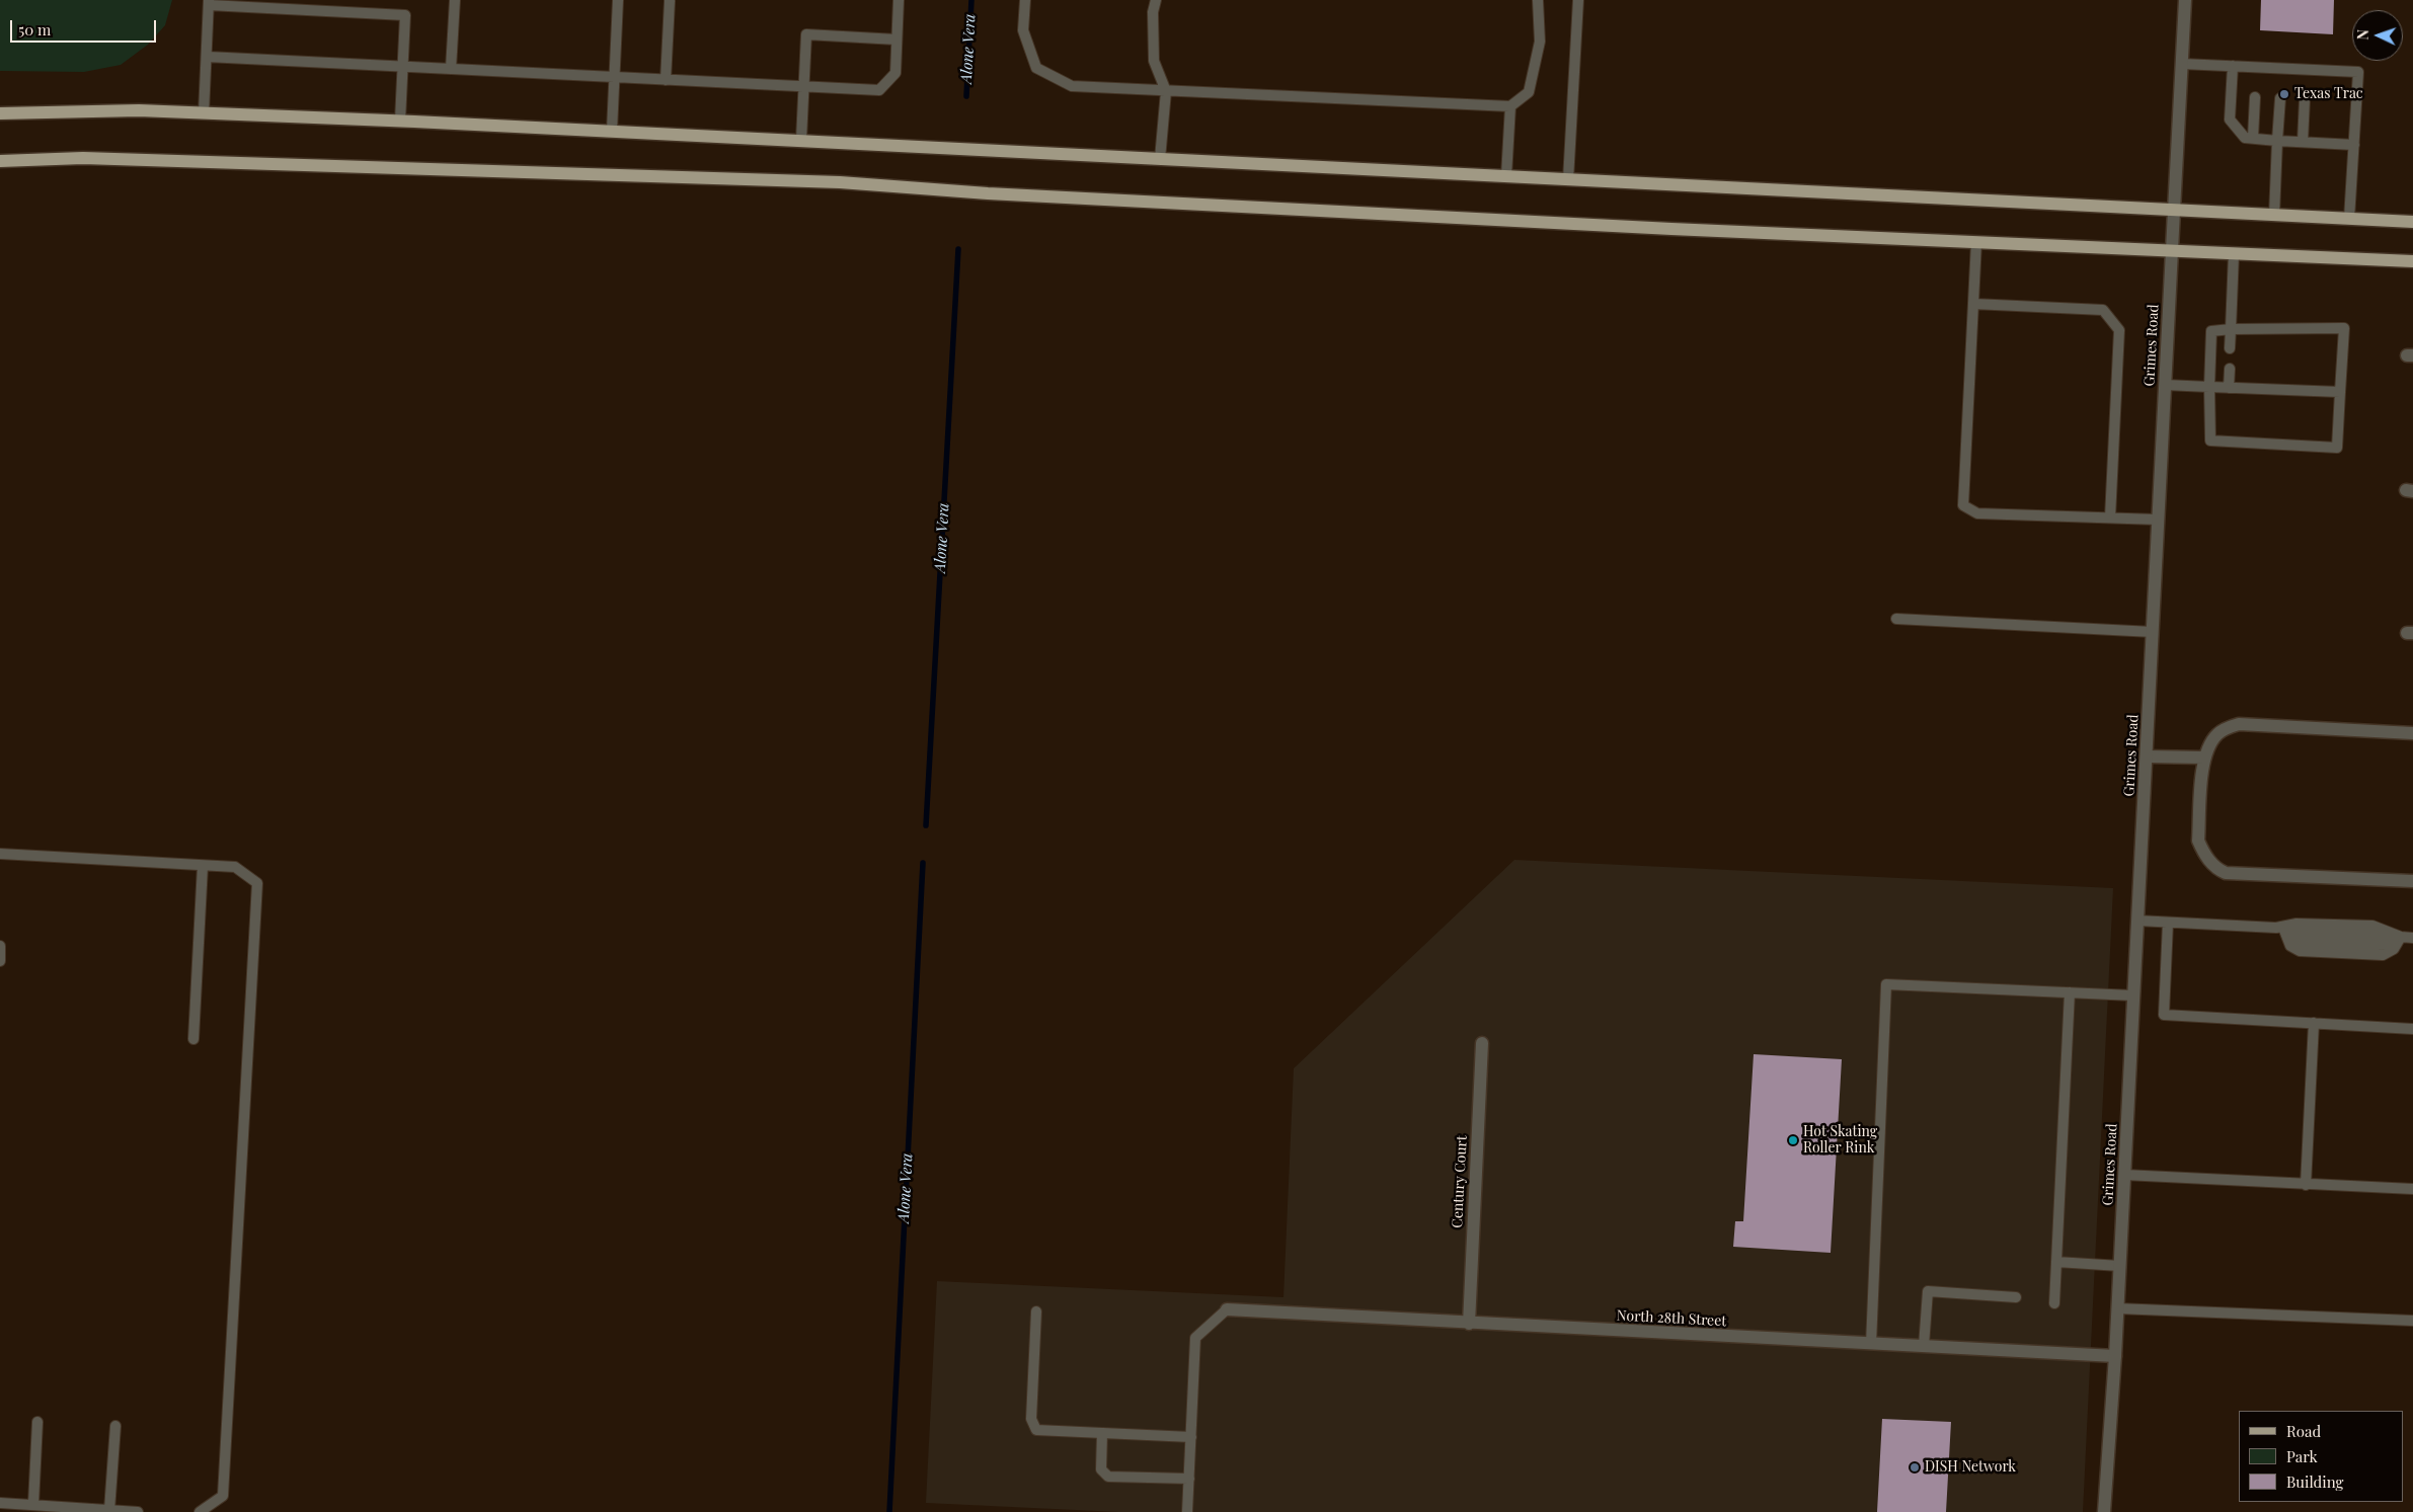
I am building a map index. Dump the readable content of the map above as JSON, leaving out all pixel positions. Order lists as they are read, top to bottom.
{
  "streets": {
    "street": ["Grimes Road", "Century Court", "North 28th Street"]
  },
  "crossings": [
    ["Grimes Road", "North 28th Street"],
    ["Century Court", "North 28th Street"]
  ],
  "water": ["Alone Vera"],
  "places": ["Texas Trac", "Hot Skating Roller Rink", "DISH Network"],
  "legend": ["Road", "Park", "Building"],
  "scale_bar": "50 m",
  "north": "left"
}
